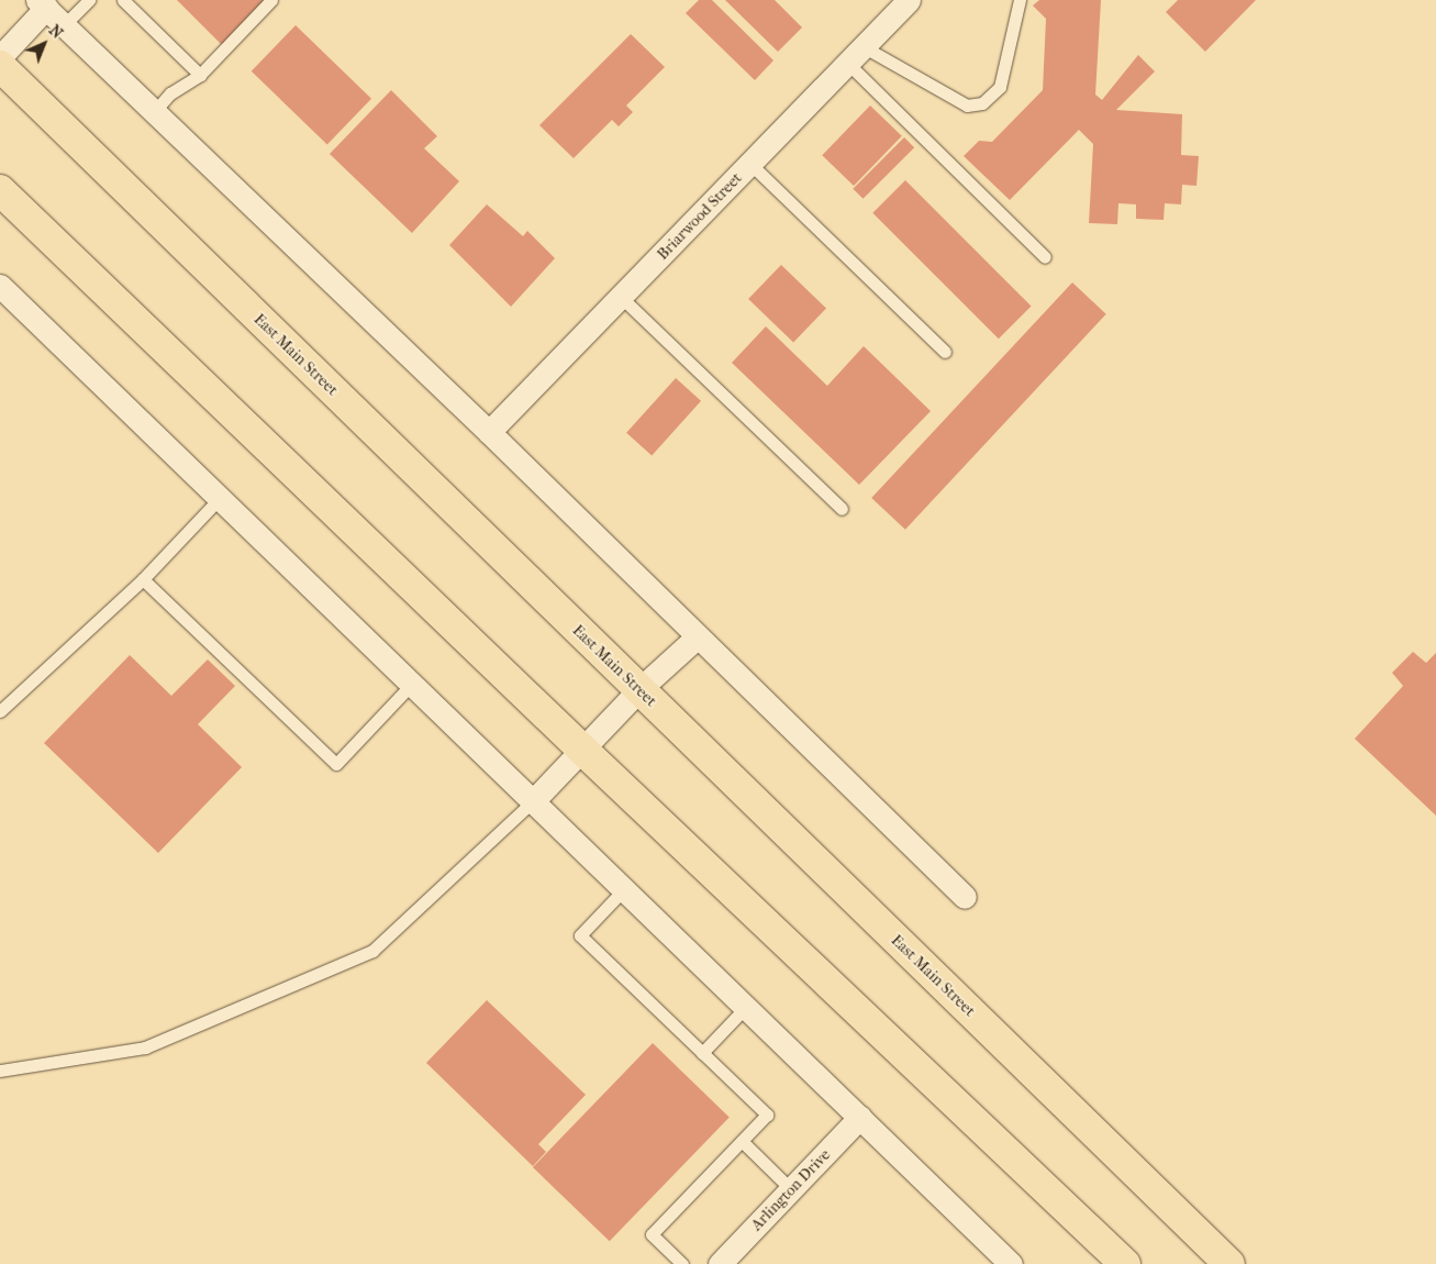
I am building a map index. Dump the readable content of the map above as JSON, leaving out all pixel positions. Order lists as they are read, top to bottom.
{
  "streets": {
    "highway": ["East Main Street"],
    "street": ["Briarwood Street", "Arlington Drive"]
  },
  "north": "top right"
}
